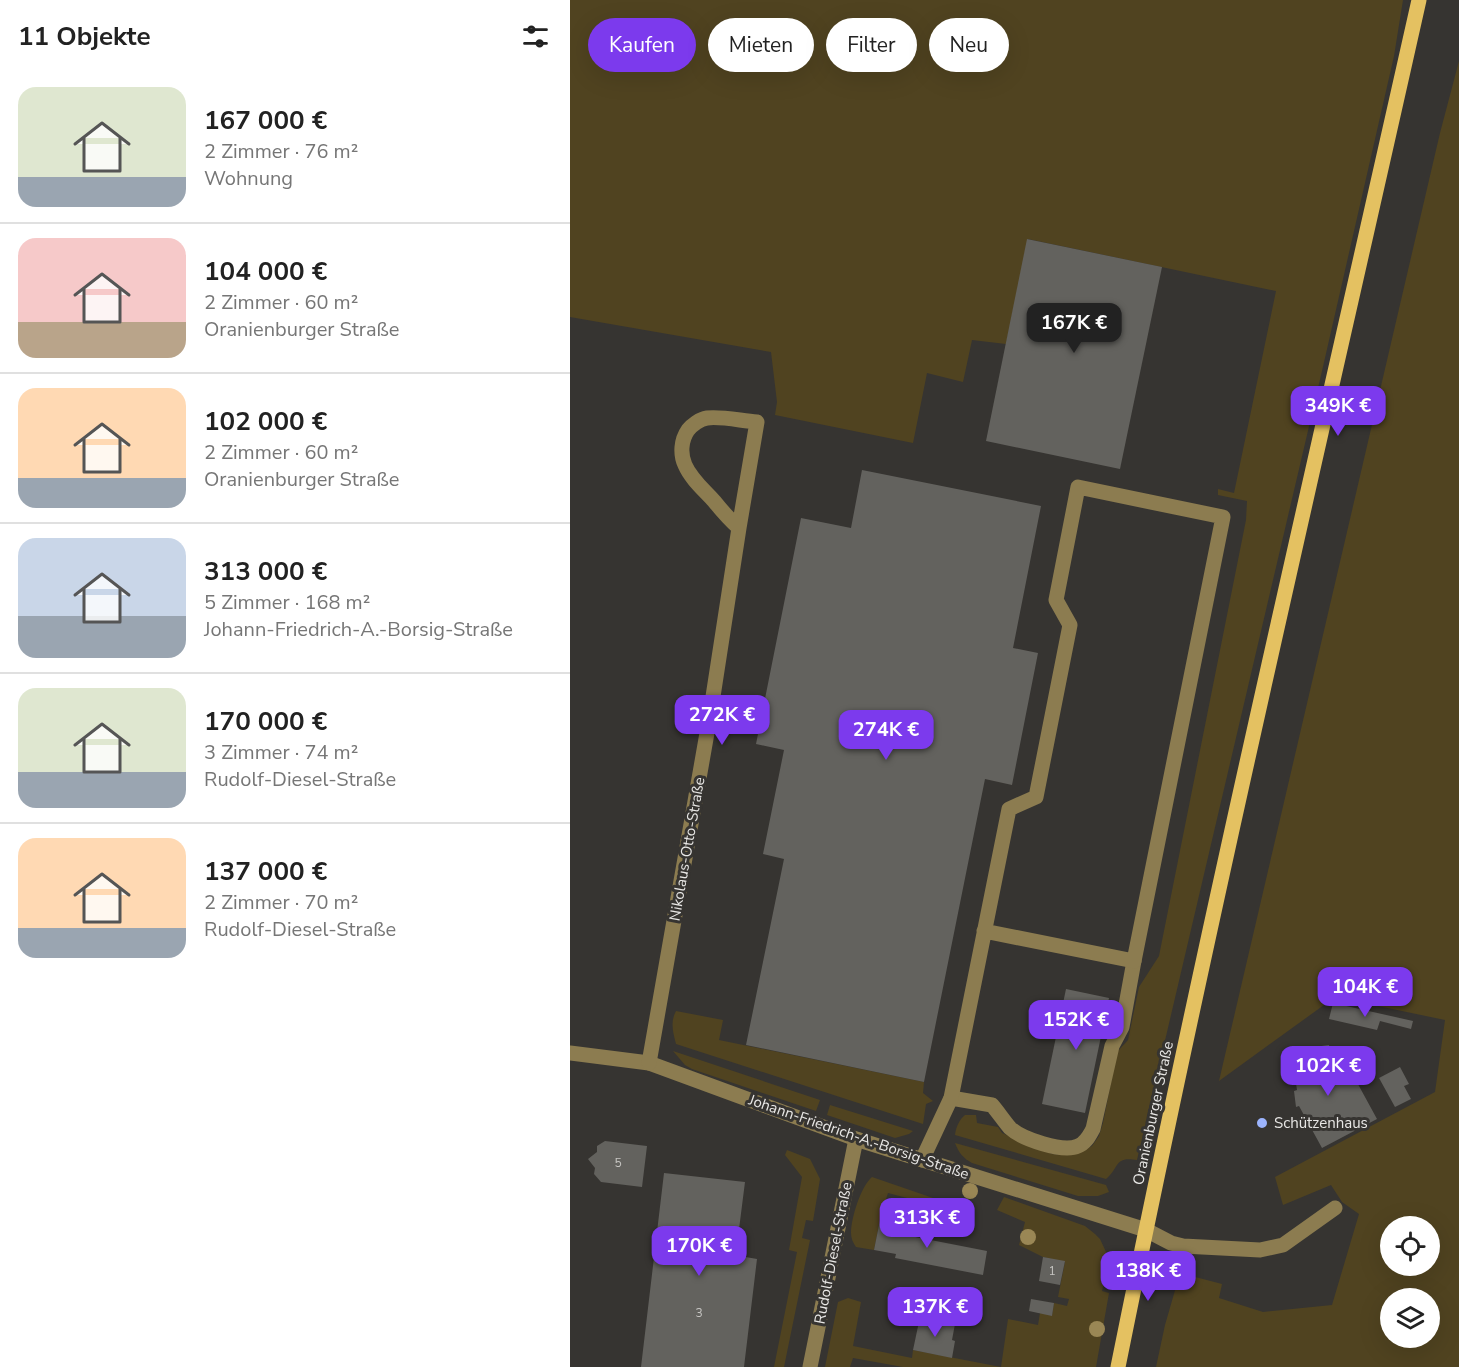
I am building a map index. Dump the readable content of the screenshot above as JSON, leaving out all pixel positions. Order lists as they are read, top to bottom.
{
  "streets": {
    "main road": ["Oranienburger Straße"],
    "street": ["Nikolaus-Otto-Straße", "Johann-Friedrich-A.-Borsig-Straße", "Rudolf-Diesel-Straße"]
  },
  "crossings": [
    ["Nikolaus-Otto-Straße", "Johann-Friedrich-A.-Borsig-Straße"],
    ["Oranienburger Straße", "Johann-Friedrich-A.-Borsig-Straße"],
    ["Johann-Friedrich-A.-Borsig-Straße", "Rudolf-Diesel-Straße"]
  ],
  "places": ["Schützenhaus"],
  "house_numbers": ["5", "1", "3"],
  "page": {
    "heading": "11 Objekte",
    "chip": [
      "Kaufen",
      "Mieten",
      "Filter",
      "Neu"
    ],
    "list": [
      {
        "name": "167 000 €",
        "note": "2 Zimmer · 76 m² · Wohnung"
      },
      {
        "name": "104 000 €",
        "note": "2 Zimmer · 60 m² · Oranienburger Straße"
      },
      {
        "name": "102 000 €",
        "note": "2 Zimmer · 60 m² · Oranienburger Straße"
      },
      {
        "name": "313 000 €",
        "note": "5 Zimmer · 168 m² · Johann-Friedrich-A.-Borsig-Straße"
      },
      {
        "name": "170 000 €",
        "note": "3 Zimmer · 74 m² · Rudolf-Diesel-Straße"
      },
      {
        "name": "137 000 €",
        "note": "2 Zimmer · 70 m² · Rudolf-Diesel-Straße"
      }
    ],
    "price": [
      "167K €",
      "349K €",
      "272K €",
      "274K €",
      "104K €",
      "152K €",
      "102K €",
      "313K €",
      "170K €",
      "138K €",
      "137K €"
    ]
  }
}
